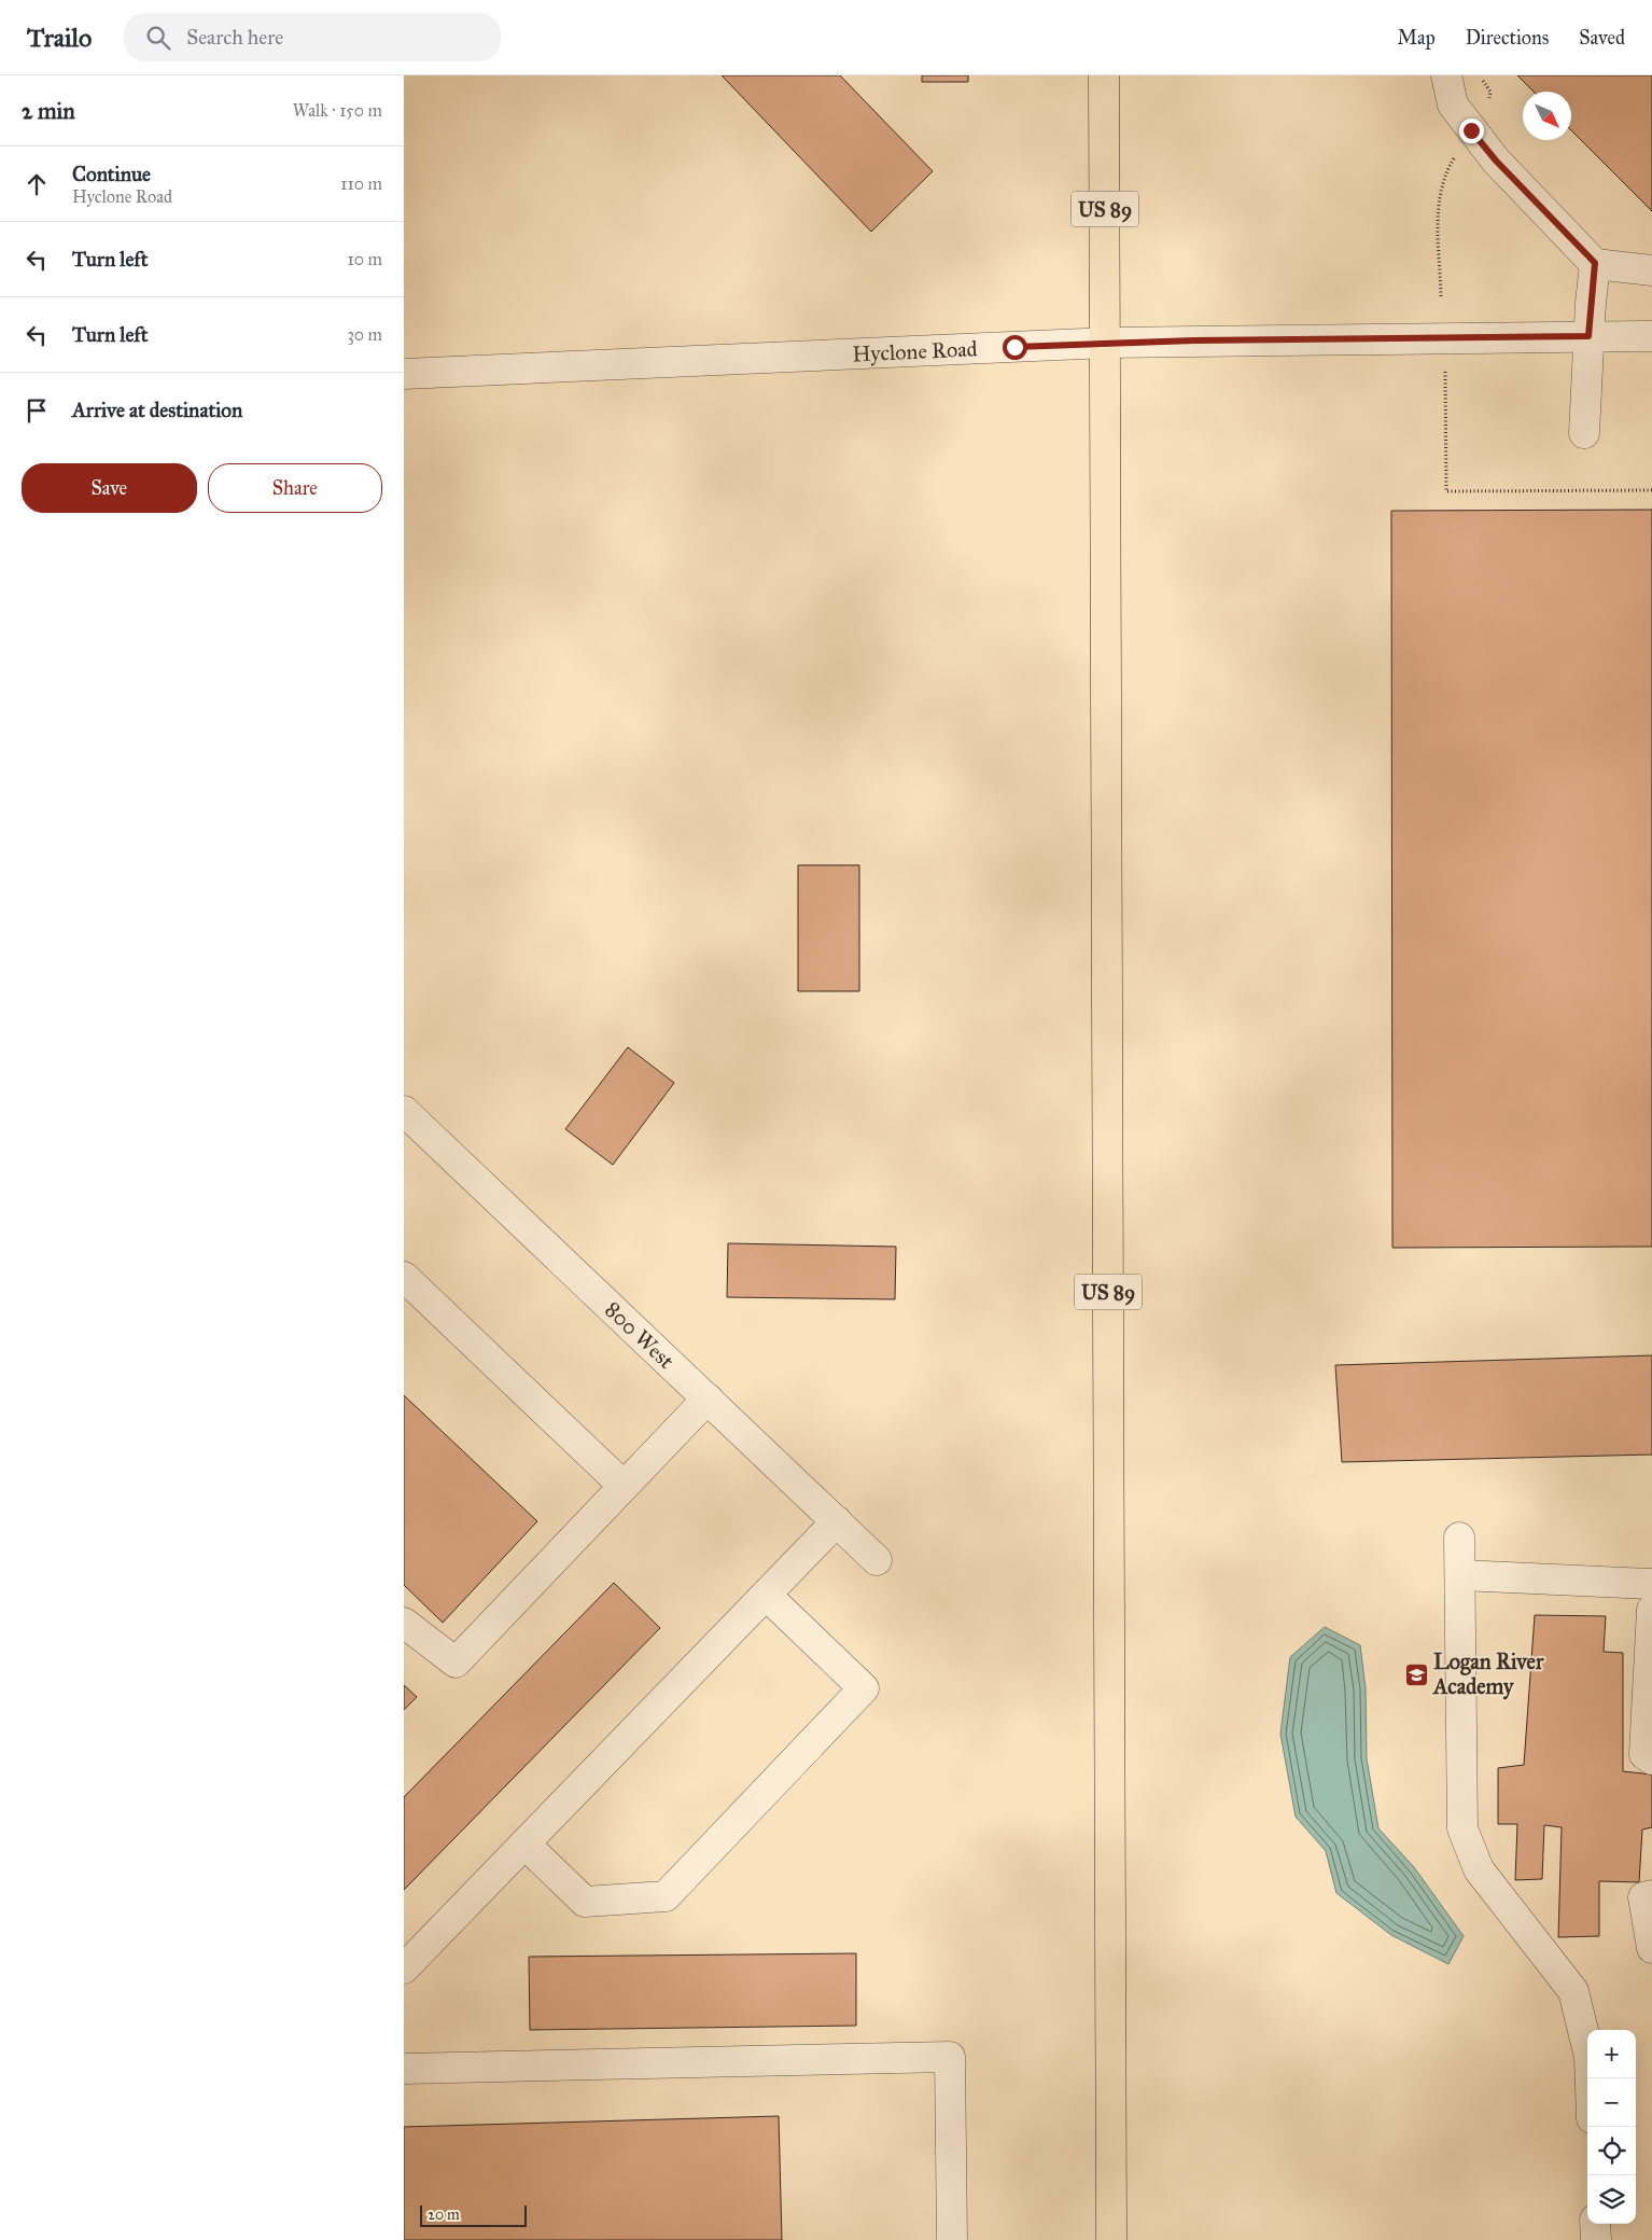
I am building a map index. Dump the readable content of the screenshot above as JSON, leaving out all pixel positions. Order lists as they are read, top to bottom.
{
  "streets": {
    "highway": ["US 89"],
    "street": ["Hyclone Road", "800 West"]
  },
  "crossings": [
    ["US 89", "Hyclone Road"]
  ],
  "places": {
    "school or university": ["Logan River Academy"]
  },
  "scale_bar": "20 m",
  "north": "bottom right",
  "page": {
    "header": "Trailo",
    "search": "Search here",
    "nav": ["Map", "Directions", "Saved"],
    "heading": ["2 min", "Walk · 150 m"],
    "list": [
      ["Continue", "Hyclone Road", "110 m"],
      ["Turn left", "10 m"],
      ["Turn left", "30 m"],
      "Arrive at destination"
    ],
    "buttons": ["Save", "Share"],
    "map_buttons": ["+", "−"],
    "scale": "20 m"
  }
}
